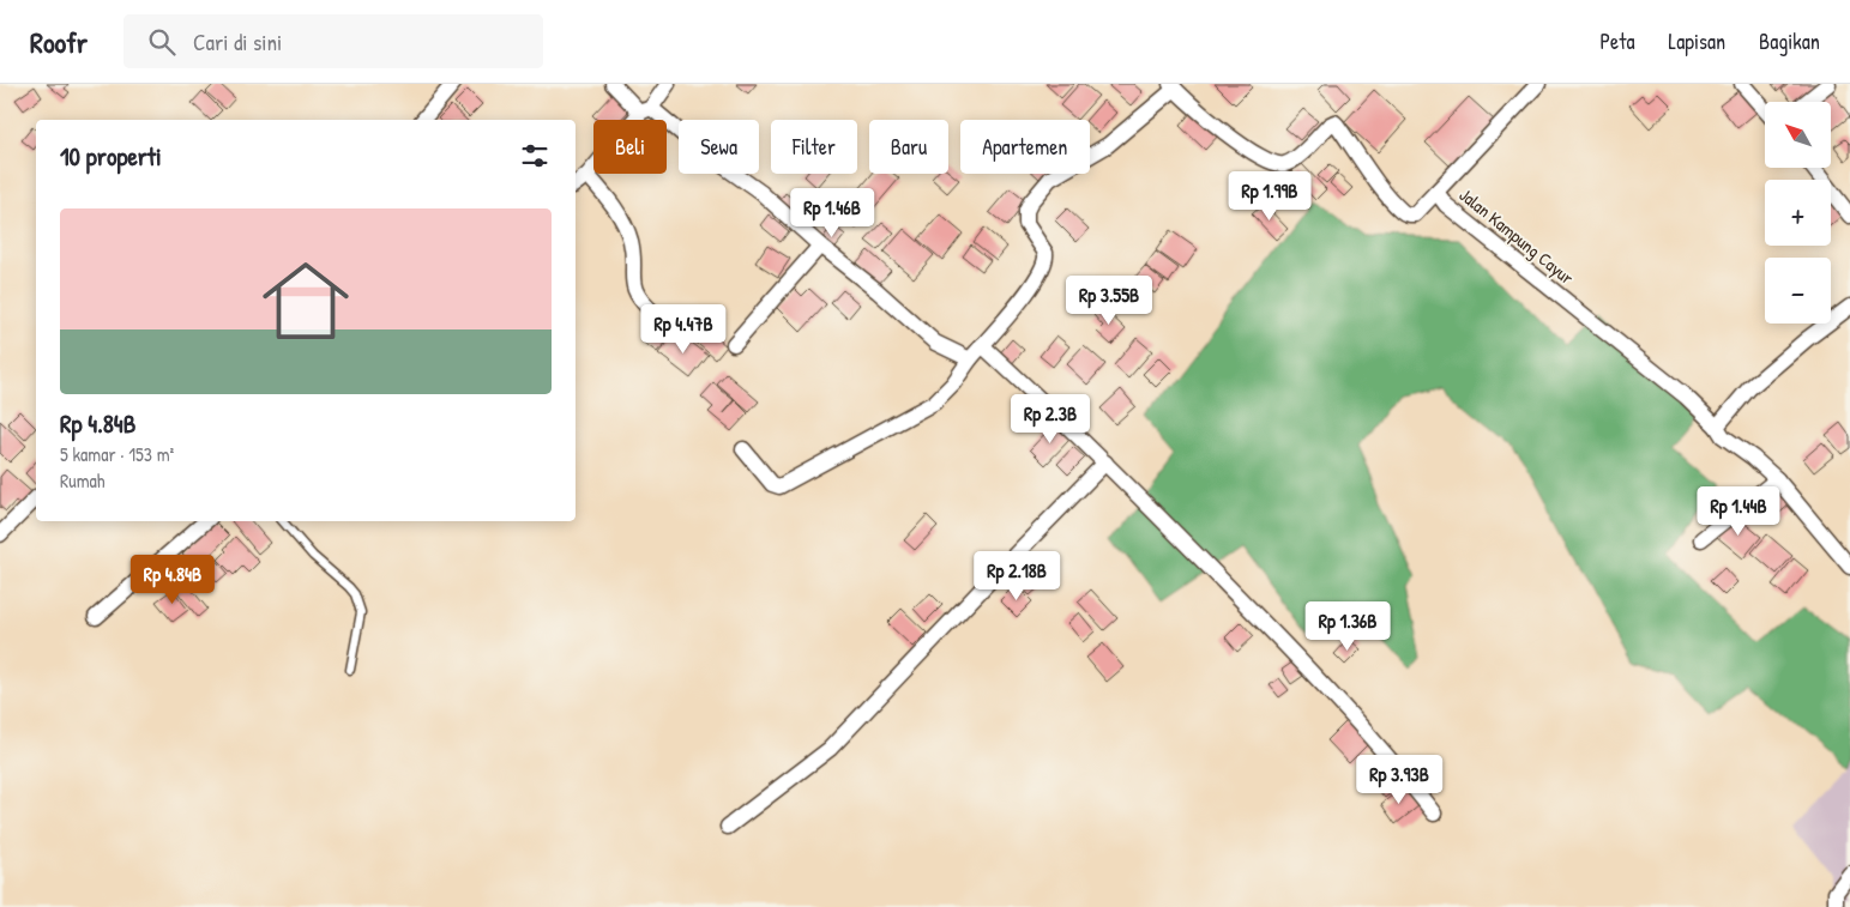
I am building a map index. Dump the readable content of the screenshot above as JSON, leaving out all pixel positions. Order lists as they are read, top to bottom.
{
  "streets": {
    "street": ["Jalan Kampung Cayur"]
  },
  "north": "top left",
  "page": {
    "header": "Roofr",
    "search": "Cari di sini",
    "nav": ["Peta", "Lapisan", "Bagikan"],
    "map_buttons": ["+", "−"],
    "chip": [
      "Beli",
      "Sewa",
      "Filter",
      "Baru",
      "Apartemen"
    ],
    "heading": "10 properti",
    "price": [
      "Rp 1.99B",
      "Rp 1.46B",
      "Rp 3.55B",
      "Rp 4.47B",
      "Rp 2.3B",
      "Rp 1.44B",
      "Rp 2.18B",
      "Rp 4.84B",
      "Rp 1.36B",
      "Rp 3.93B"
    ],
    "list": [
      {
        "name": "Rp 4.84B",
        "note": "5 kamar · 153 m² · Rumah"
      }
    ]
  }
}
